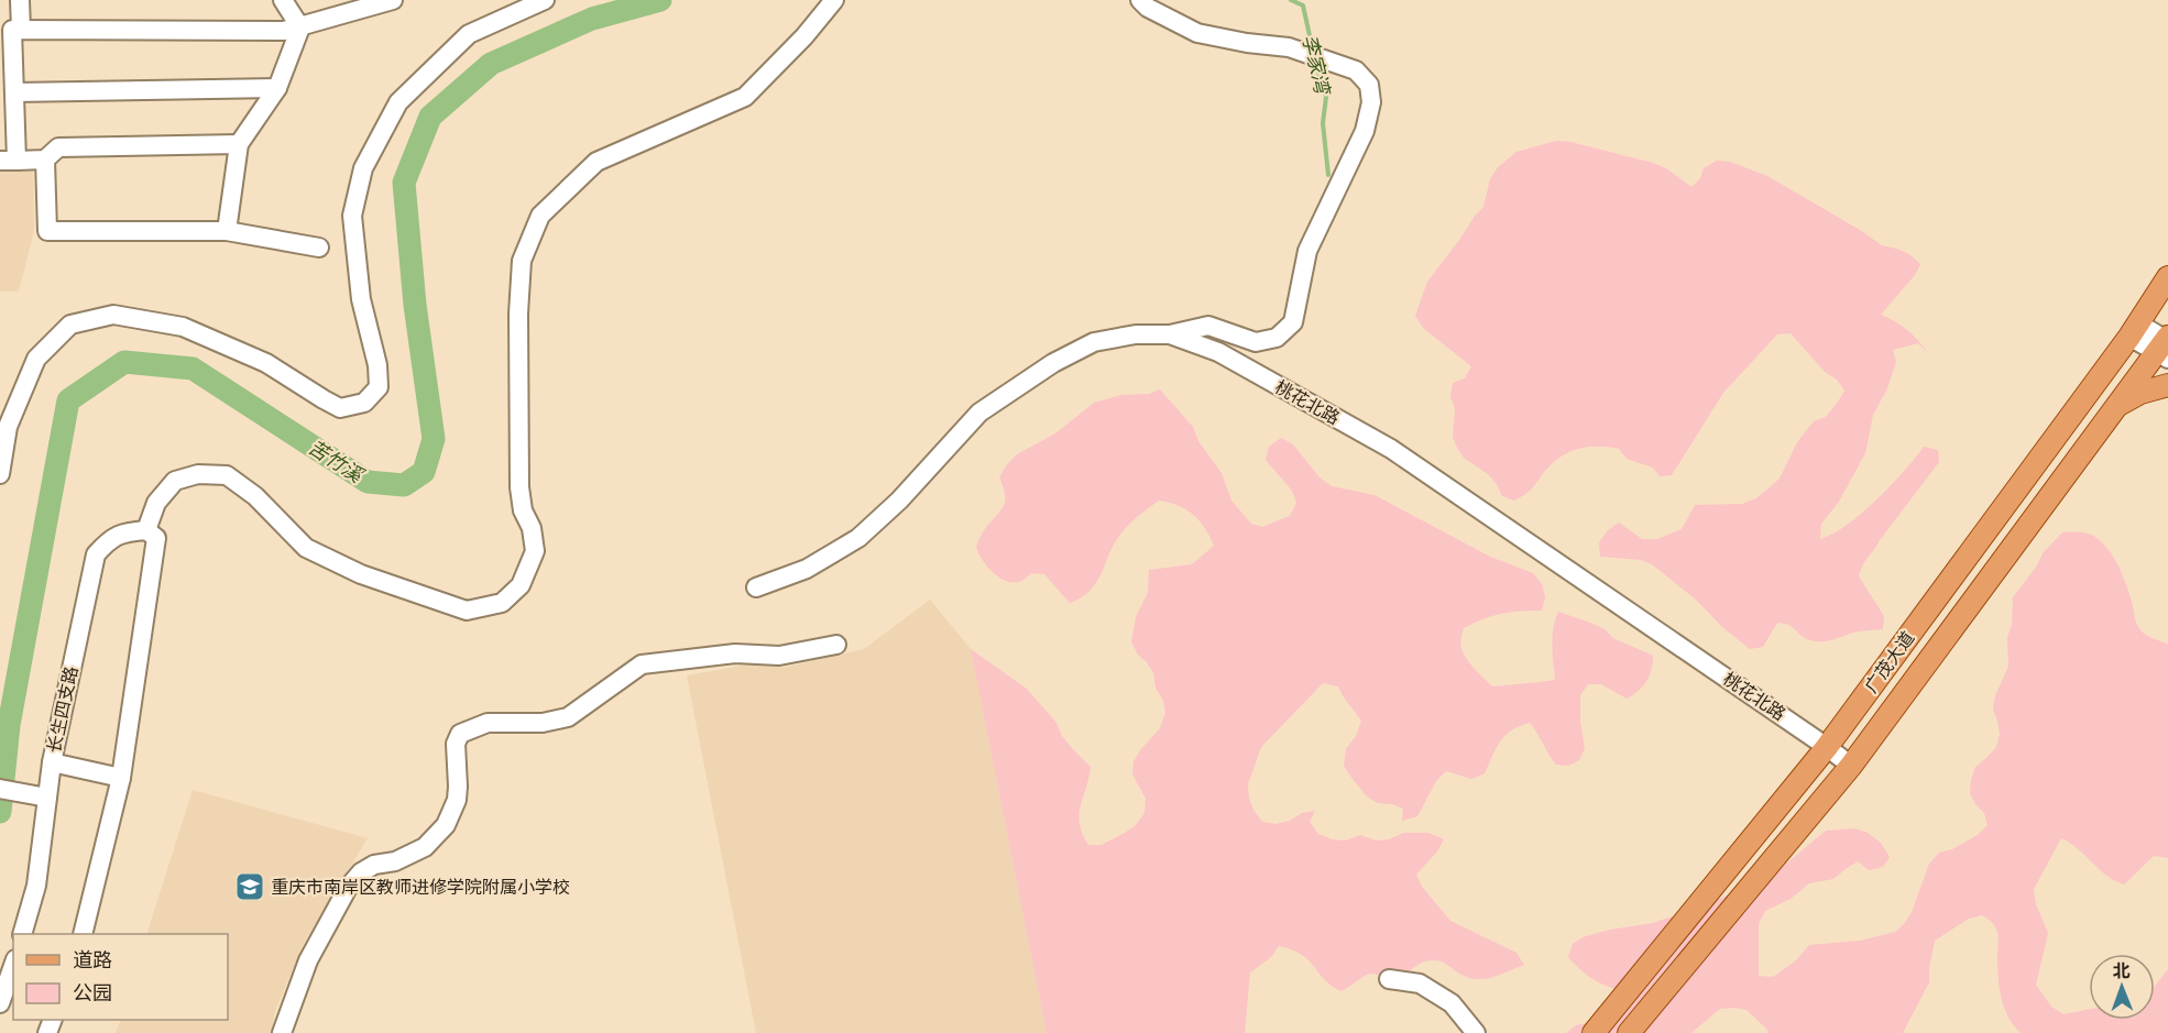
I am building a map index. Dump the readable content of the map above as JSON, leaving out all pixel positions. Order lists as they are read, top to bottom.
{
  "streets": {
    "main road": ["广茂大道"],
    "street": ["桃花北路", "长生四支路"]
  },
  "crossings": [
    ["桃花北路", "广茂大道"]
  ],
  "water": ["李家湾", "苦竹溪"],
  "places": {
    "school or university": ["重庆市南岸区教师进修学院附属小学校"]
  },
  "legend": ["道路", "公园"],
  "north": "top"
}
